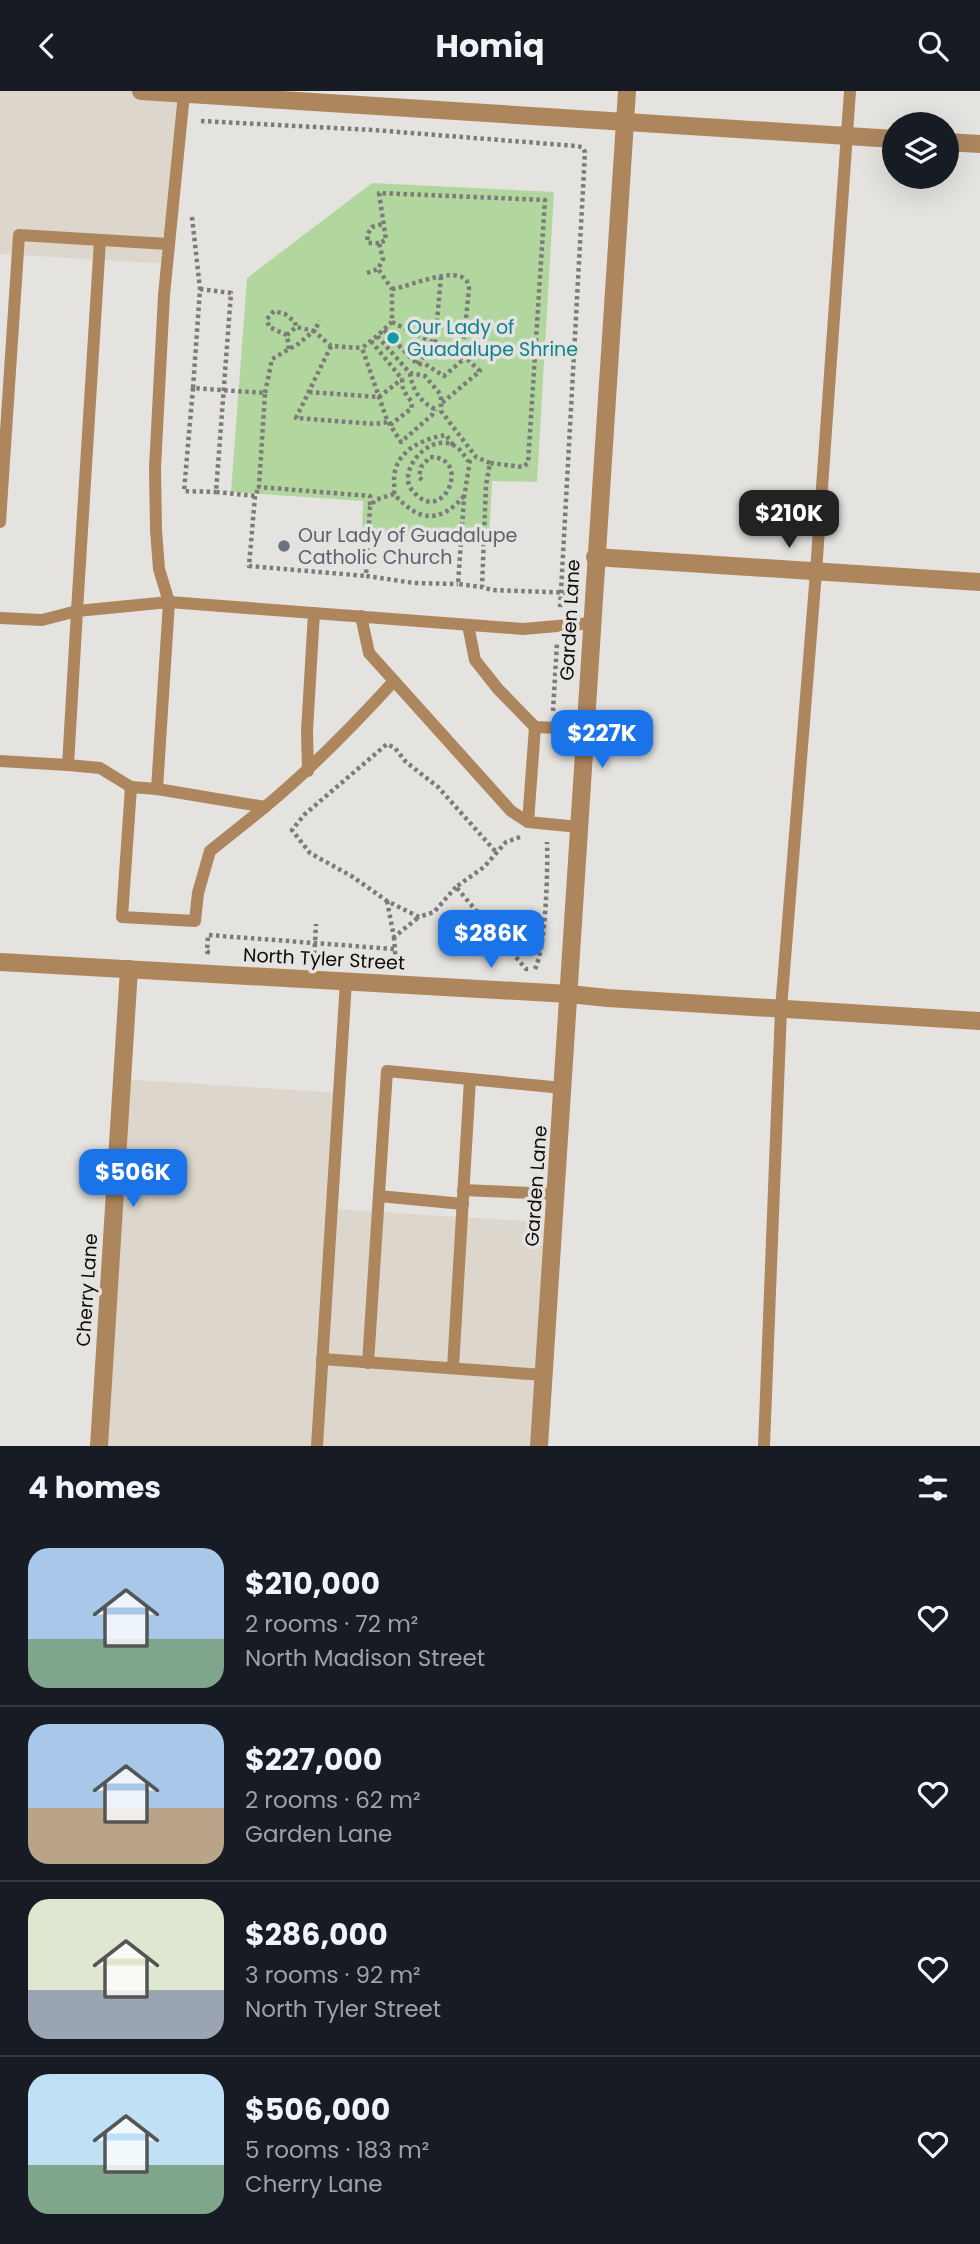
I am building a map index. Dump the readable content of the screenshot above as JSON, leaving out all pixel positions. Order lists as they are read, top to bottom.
{
  "streets": {
    "street": ["Garden Lane", "North Tyler Street", "Cherry Lane"]
  },
  "crossings": [
    ["Garden Lane", "North Tyler Street"],
    ["North Tyler Street", "Cherry Lane"]
  ],
  "places": ["Our Lady of Guadalupe Shrine", "Our Lady of Guadalupe Catholic Church"],
  "page": {
    "header": "Homiq",
    "price": [
      "$210K",
      "$227K",
      "$286K",
      "$506K"
    ],
    "heading": "4 homes",
    "list": [
      {
        "name": "$210,000",
        "note": "2 rooms · 72 m² · North Madison Street"
      },
      {
        "name": "$227,000",
        "note": "2 rooms · 62 m² · Garden Lane"
      },
      {
        "name": "$286,000",
        "note": "3 rooms · 92 m² · North Tyler Street"
      },
      {
        "name": "$506,000",
        "note": "5 rooms · 183 m² · Cherry Lane"
      }
    ]
  }
}
